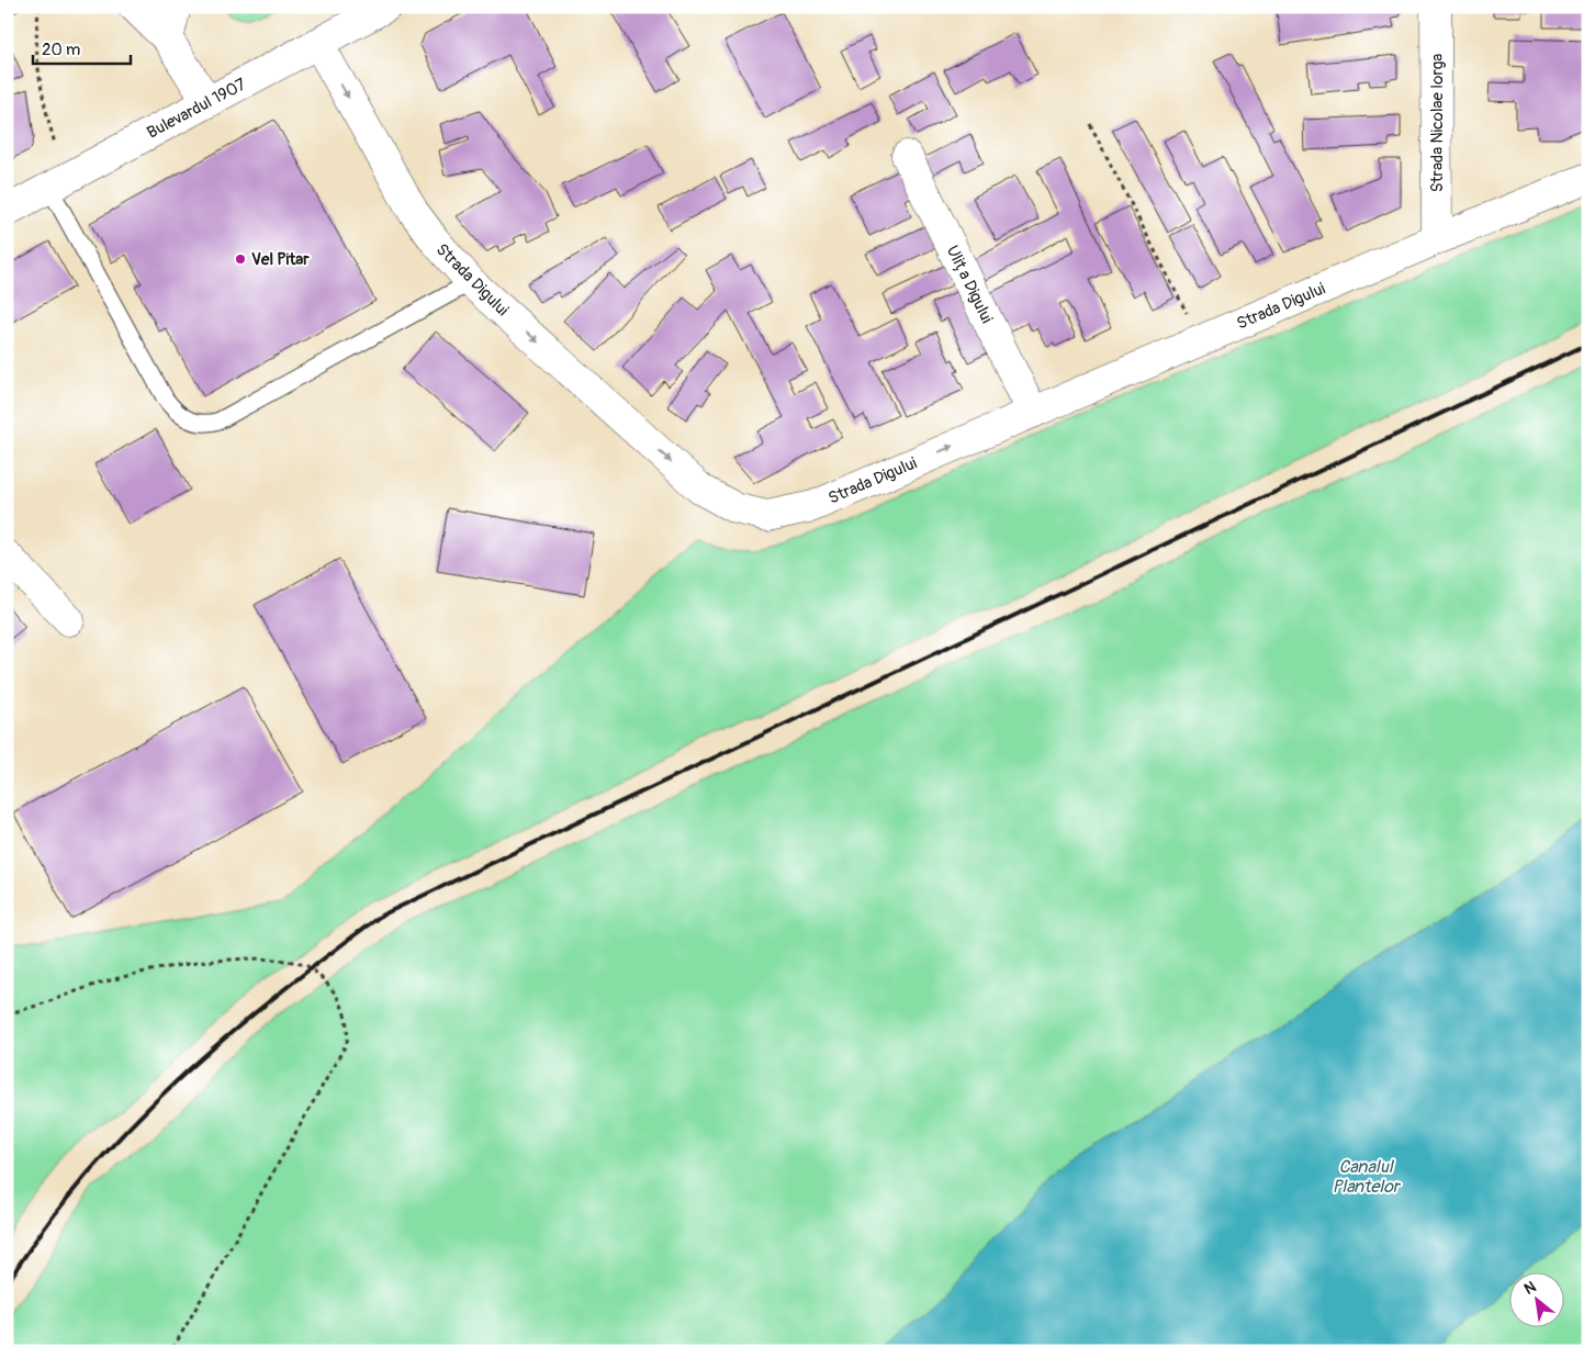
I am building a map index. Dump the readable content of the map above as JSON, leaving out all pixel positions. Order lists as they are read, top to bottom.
{
  "streets": {
    "street": [
      "Bulevardul 1907",
      "Strada Nicolae Iorga",
      "Strada Digului",
      "Ulița Digului"
    ]
  },
  "crossings": [
    ["Bulevardul 1907", "Strada Digului"],
    ["Strada Nicolae Iorga", "Strada Digului"],
    ["Strada Digului", "Ulița Digului"]
  ],
  "one_way": ["Strada Digului"],
  "water": ["Canalul Plantelor"],
  "places": ["Vel Pitar"],
  "scale_bar": "20 m",
  "north": "top left"
}
